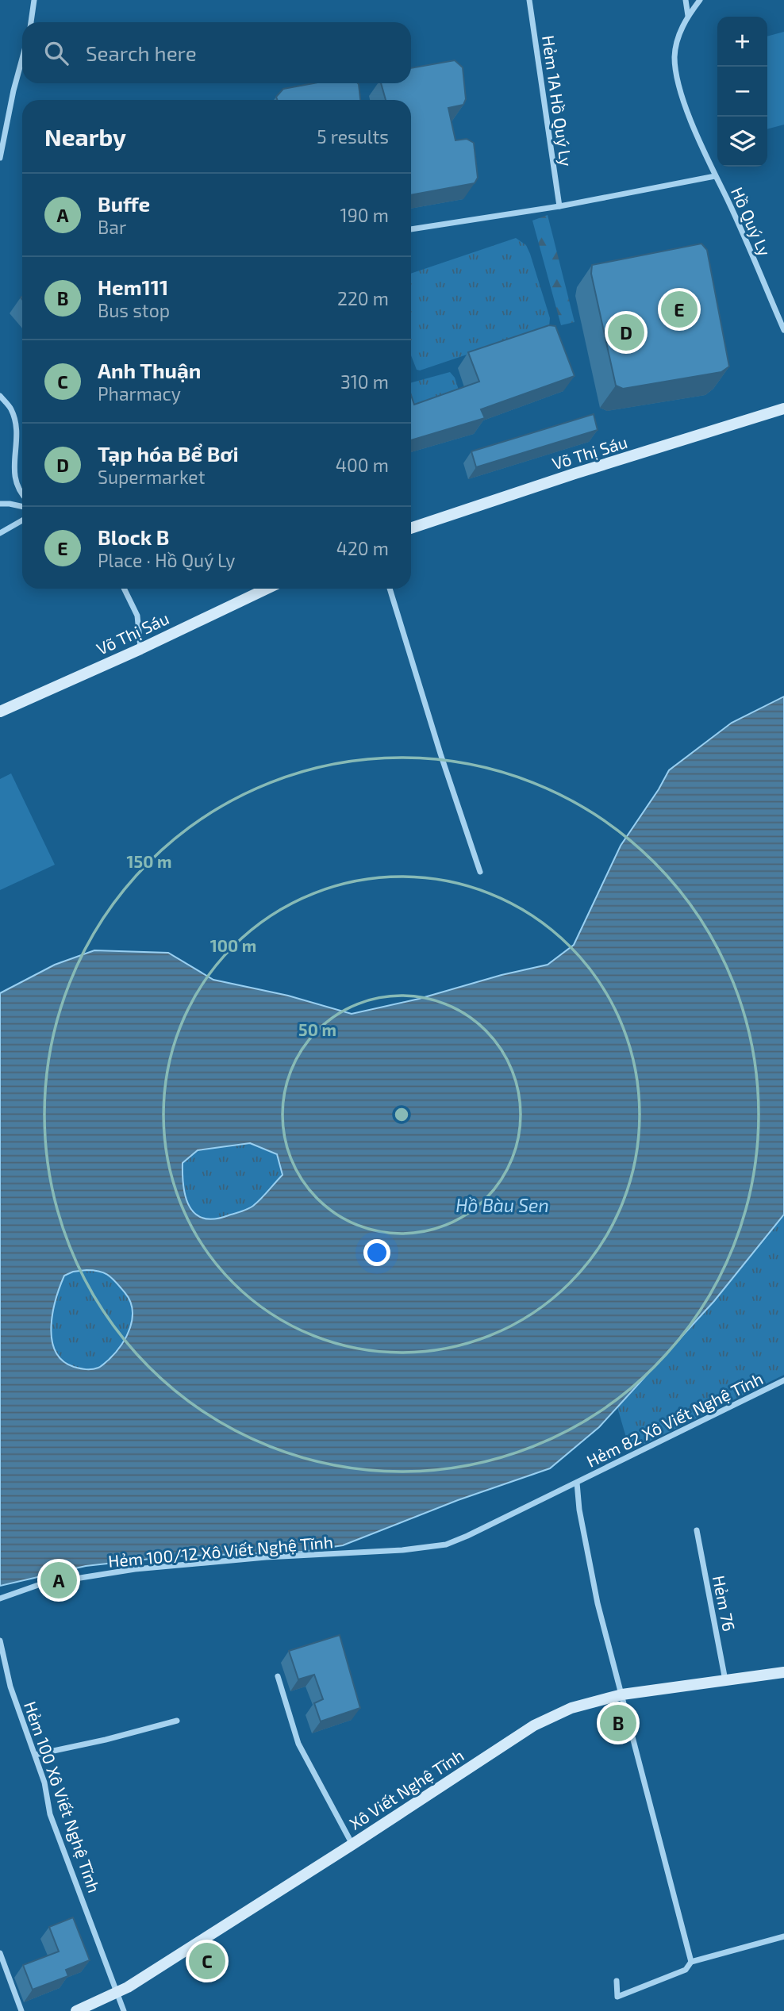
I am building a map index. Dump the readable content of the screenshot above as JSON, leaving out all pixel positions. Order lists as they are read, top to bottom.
{
  "streets": {
    "street": [
      "Hẻm 1A Hồ Quý Ly",
      "Hồ Quý Ly",
      "Võ Thị Sáu",
      "Hẻm 82 Xô Viết Nghệ Tĩnh",
      "Hẻm 100/12 Xô Viết Nghệ Tĩnh",
      "Hẻm 76",
      "Xô Viết Nghệ Tĩnh",
      "Hẻm 100 Xô Viết Nghệ Tĩnh"
    ]
  },
  "crossings": [
    ["Hẻm 82 Xô Viết Nghệ Tĩnh", "Hẻm 100/12 Xô Viết Nghệ Tĩnh"],
    ["Hẻm 82 Xô Viết Nghệ Tĩnh", "Xô Viết Nghệ Tĩnh"],
    ["Hẻm 76", "Xô Viết Nghệ Tĩnh"],
    ["Xô Viết Nghệ Tĩnh", "Hẻm 100 Xô Viết Nghệ Tĩnh"]
  ],
  "water": ["Hồ Bàu Sen"],
  "page": {
    "map_buttons": ["+", "−"],
    "search": "Search here",
    "heading": ["Nearby", "5 results"],
    "list": [
      {
        "mark": "A",
        "name": "Buffe",
        "note": "Bar",
        "value": "190 m"
      },
      {
        "mark": "B",
        "name": "Hem111",
        "note": "Bus stop",
        "value": "220 m"
      },
      {
        "mark": "C",
        "name": "Anh Thuận",
        "note": "Pharmacy",
        "value": "310 m"
      },
      {
        "mark": "D",
        "name": "Tạp hóa Bể Bơi",
        "note": "Supermarket",
        "value": "400 m"
      },
      {
        "mark": "E",
        "name": "Block B",
        "note": "Place · Hồ Quý Ly",
        "value": "420 m"
      }
    ],
    "pins": [
      "E",
      "D",
      "A",
      "B",
      "C"
    ]
  },
  "rings": ["150 m", "100 m", "50 m"]
}
